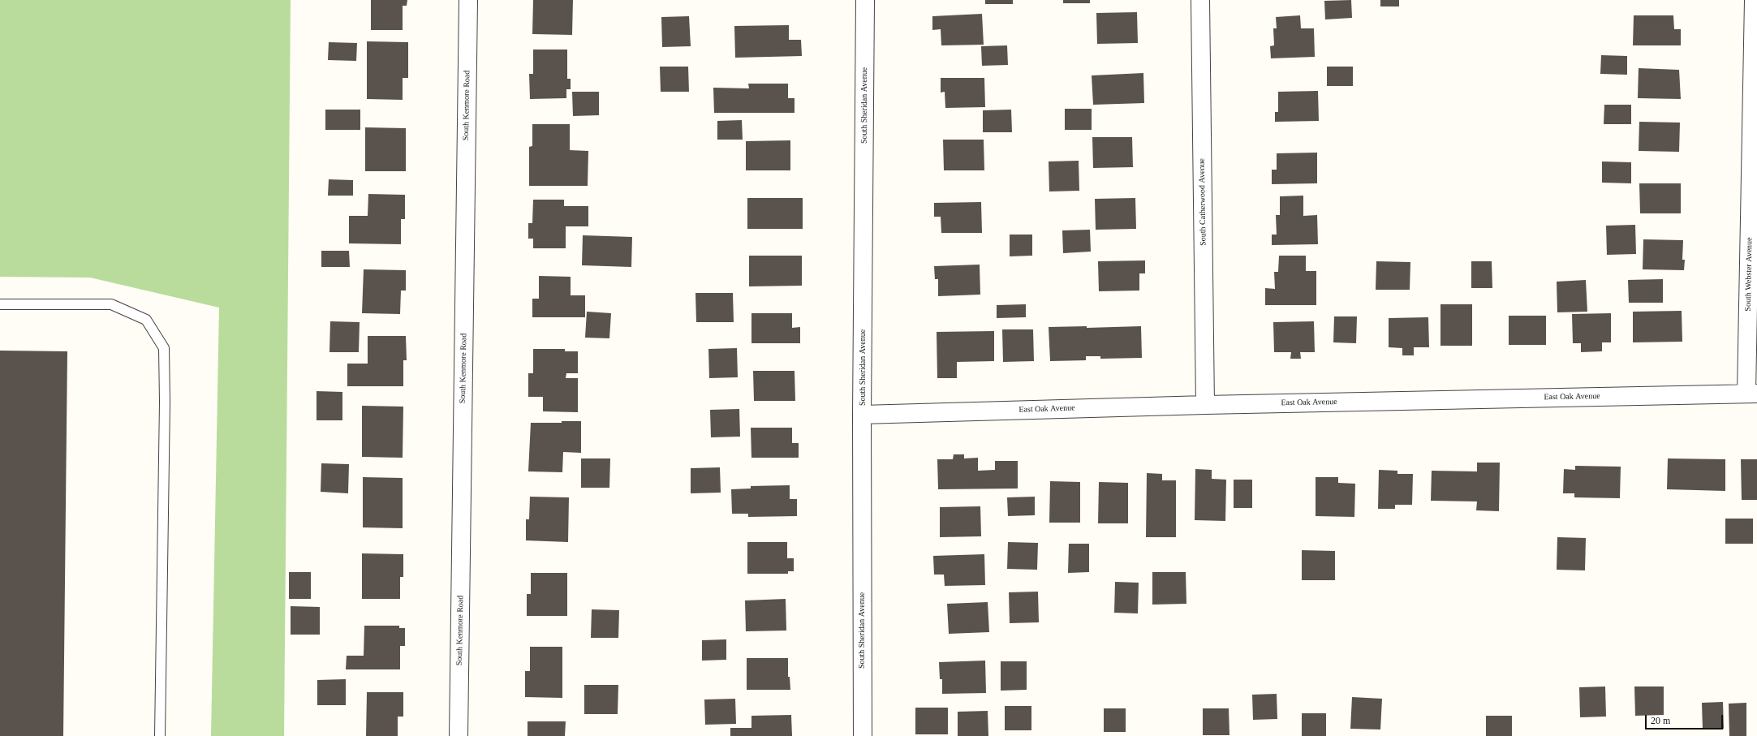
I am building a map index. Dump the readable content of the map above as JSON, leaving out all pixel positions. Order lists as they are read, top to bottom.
{
  "streets": {
    "street": [
      "South Kenmore Road",
      "South Sheridan Avenue",
      "South Catherwood Avenue",
      "South Webster Avenue",
      "East Oak Avenue"
    ]
  },
  "crossings": [
    ["South Sheridan Avenue", "East Oak Avenue"],
    ["South Catherwood Avenue", "East Oak Avenue"],
    ["South Webster Avenue", "East Oak Avenue"]
  ],
  "scale_bar": "20 m"
}
